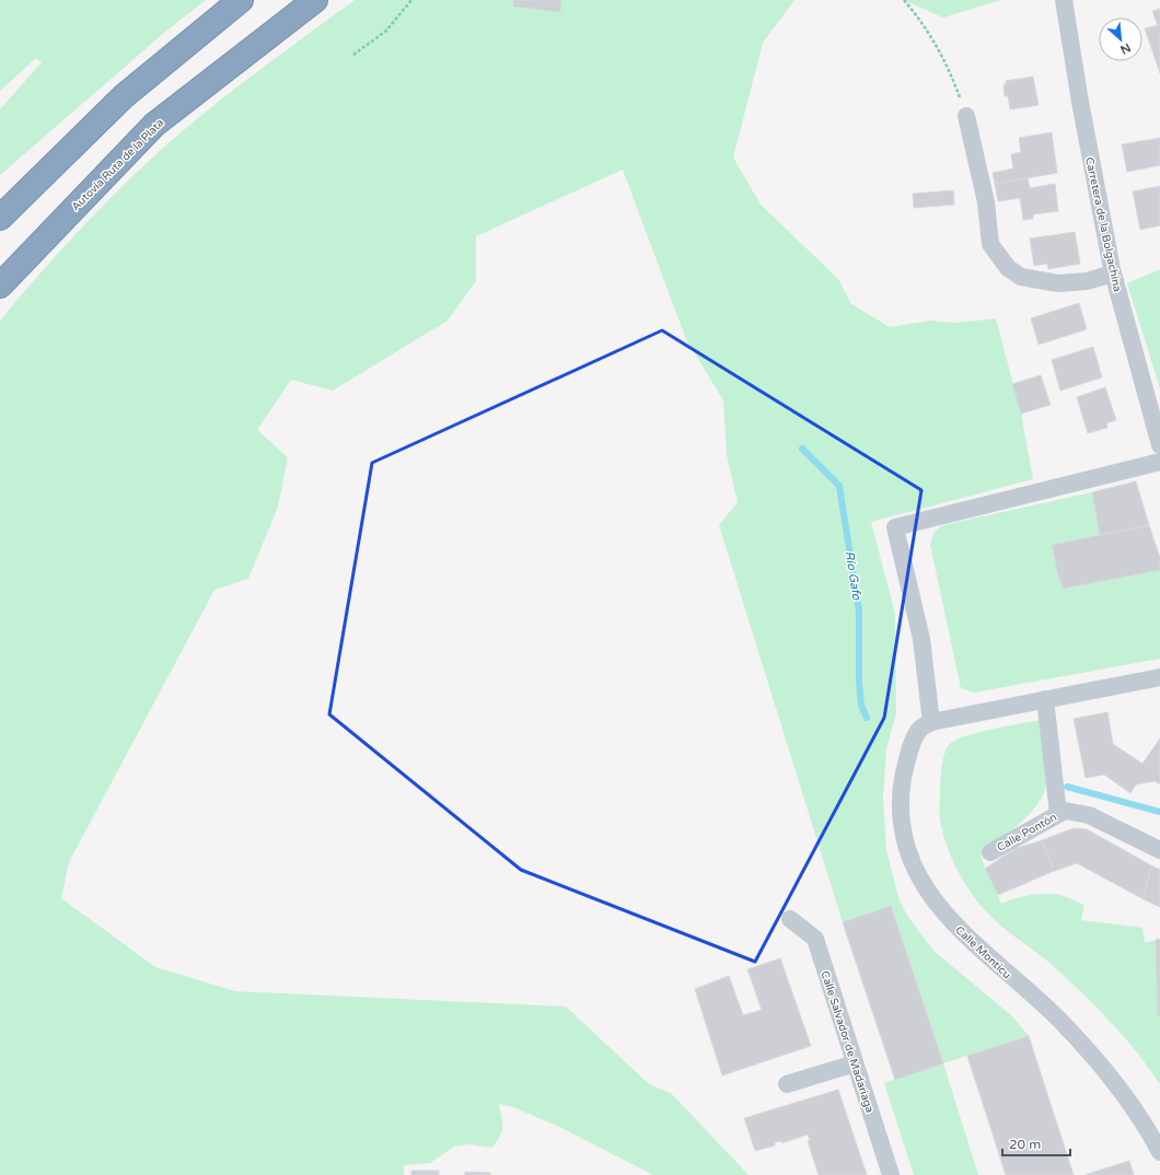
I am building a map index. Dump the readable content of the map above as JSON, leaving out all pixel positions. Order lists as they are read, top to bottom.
{
  "streets": {
    "highway": ["Autovía Ruta de la Plata"],
    "street": [
      "Carretera de la Bolgachina",
      "Calle Pontón",
      "Calle Monticu",
      "Calle Salvador de Madariaga"
    ]
  },
  "water": ["Río Gafo"],
  "scale_bar": "20 m",
  "north": "bottom right"
}
